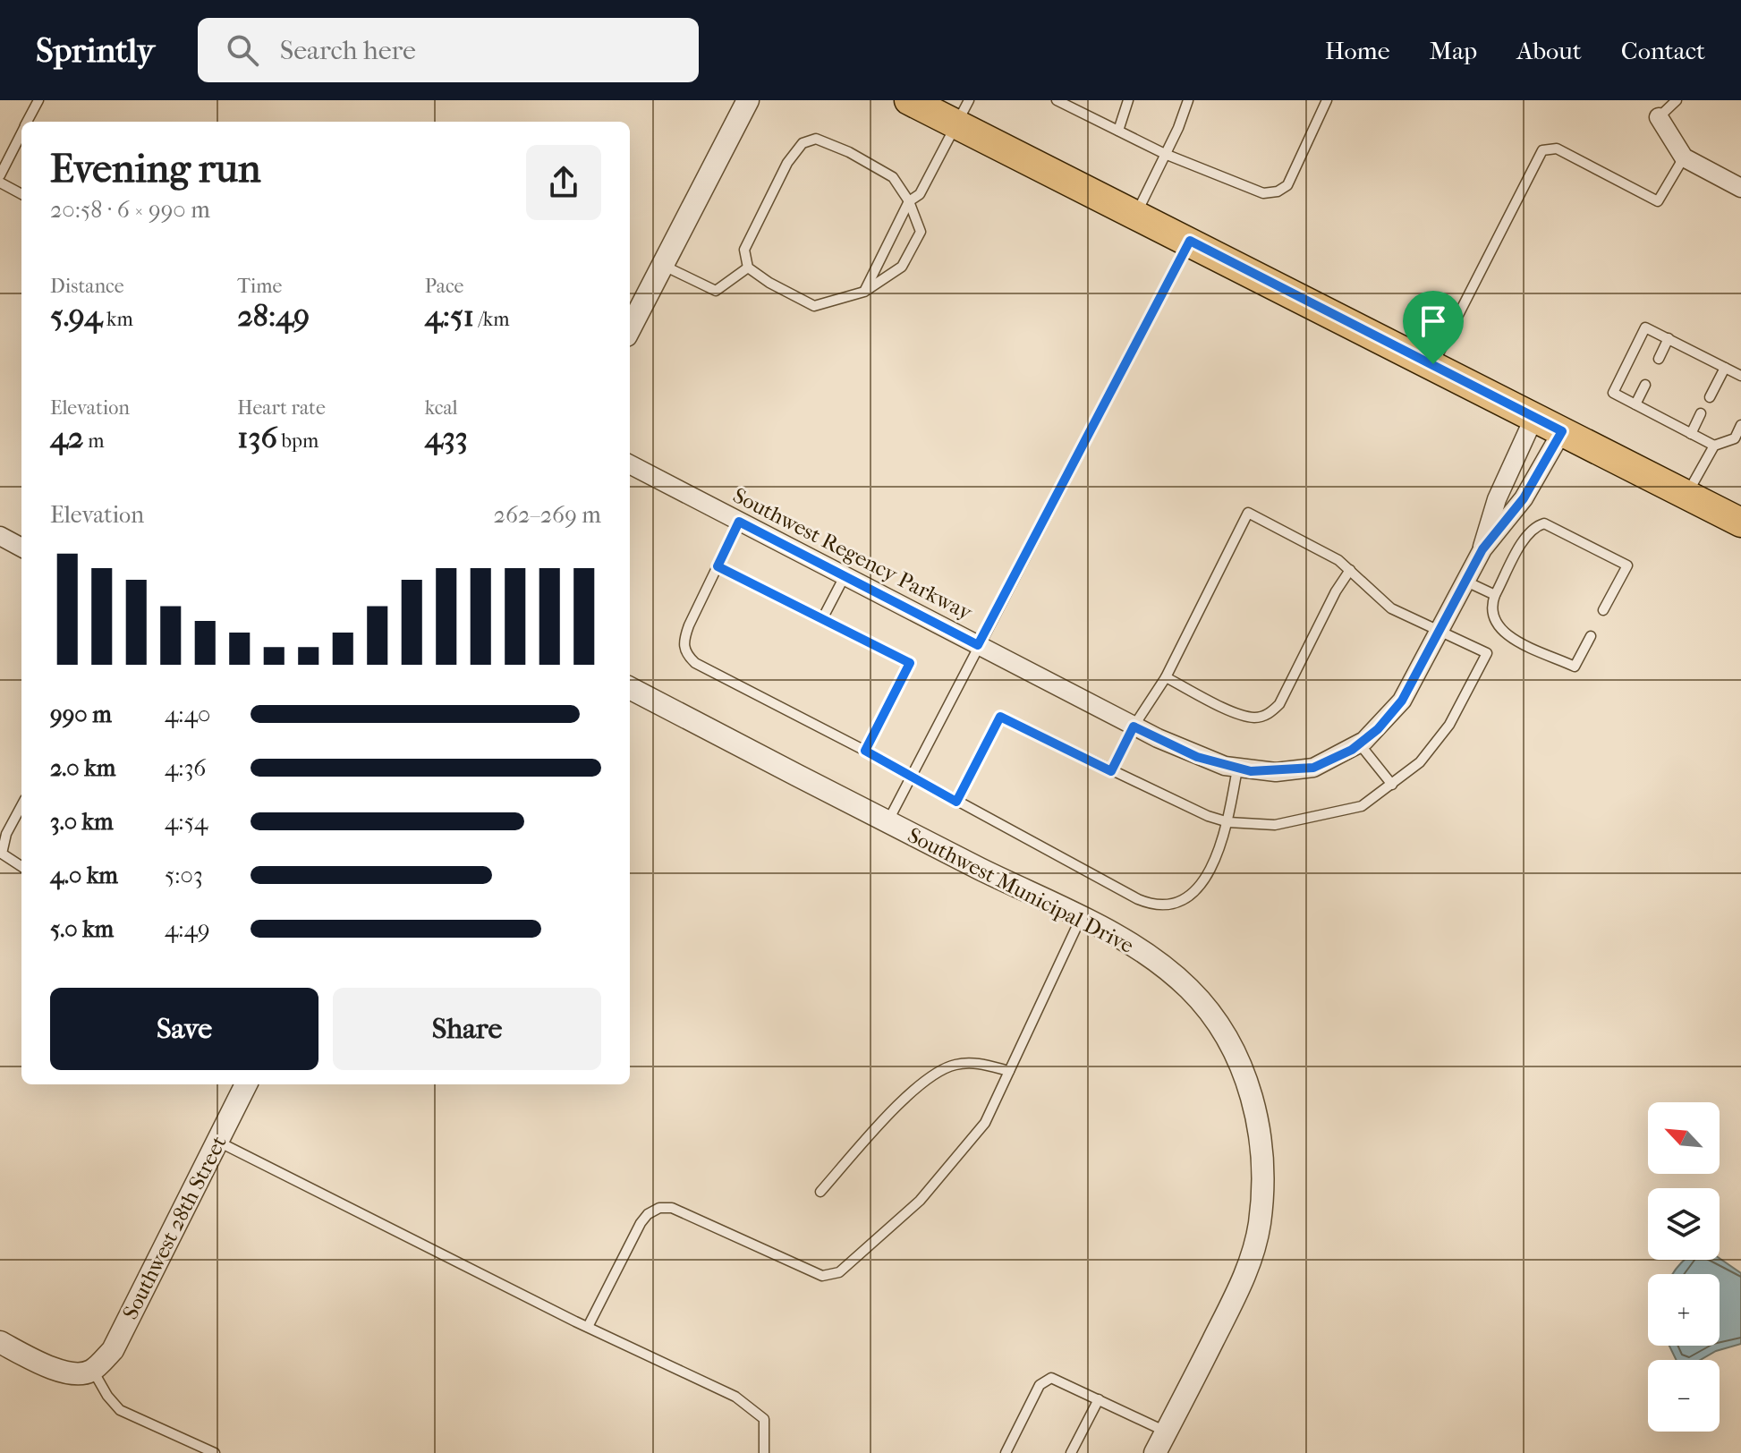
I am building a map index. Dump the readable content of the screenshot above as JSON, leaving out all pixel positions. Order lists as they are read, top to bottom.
{
  "streets": {
    "street": ["Southwest Regency Parkway", "Southwest Municipal Drive", "Southwest 28th Street"]
  },
  "north": "top left",
  "page": {
    "header": "Sprintly",
    "search": "Search here",
    "nav": [
      "Home",
      "Map",
      "About",
      "Contact"
    ],
    "heading": ["Evening run", "20:58 · 6 × 990 m"],
    "stats": [
      ["Distance", "5.94 km"],
      ["Time", "28:49"],
      ["Pace", "4:51 /km"],
      ["Elevation", "42 m"],
      ["Heart rate", "136 bpm"],
      ["kcal", "433"]
    ],
    "chart": ["Elevation", "262–269 m"],
    "list": [
      {
        "name": "990 m",
        "note": "4:40"
      },
      {
        "name": "2.0 km",
        "note": "4:36"
      },
      {
        "name": "3.0 km",
        "note": "4:54"
      },
      {
        "name": "4.0 km",
        "note": "5:03"
      },
      {
        "name": "5.0 km",
        "note": "4:49"
      }
    ],
    "buttons": ["Save", "Share"],
    "map_buttons": ["+", "−"]
  }
}
